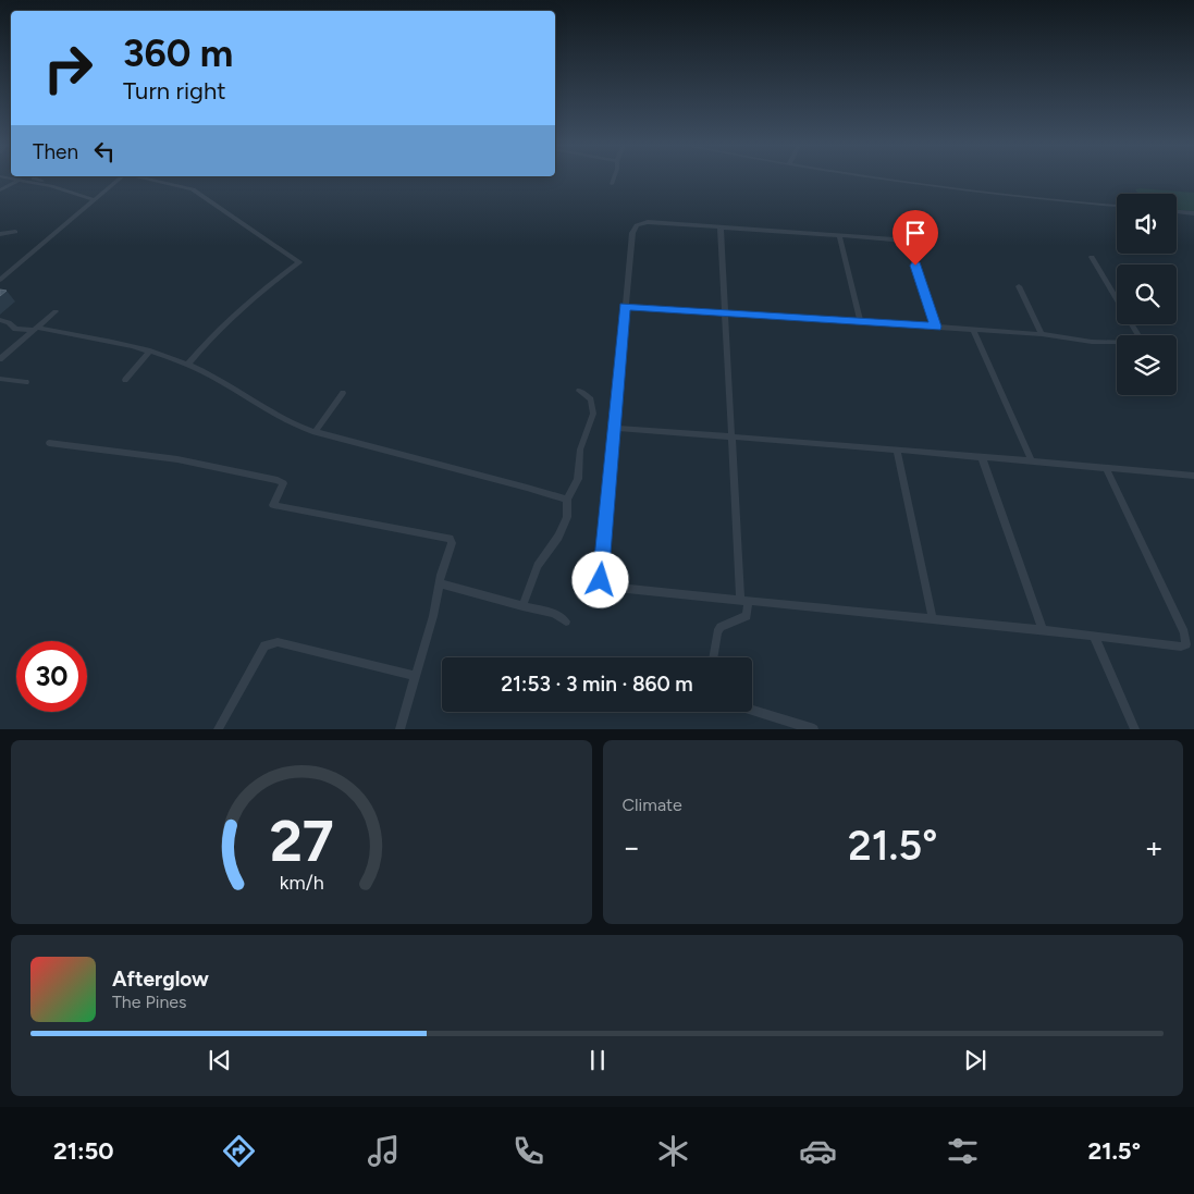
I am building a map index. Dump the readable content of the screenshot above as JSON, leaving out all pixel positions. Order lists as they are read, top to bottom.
{
  "page": {
    "turn": ["360 m", "Turn right"],
    "then": "Then",
    "limit": "30",
    "trip": "21:53 · 3 min · 860 m",
    "tile": "Climate",
    "heat": ["−", "21.5°", "+"],
    "song": ["Afterglow", "The Pines"],
    "tabs": ["21:50", "21.5°"],
    "gauge": ["27", "km/h"]
  }
}
